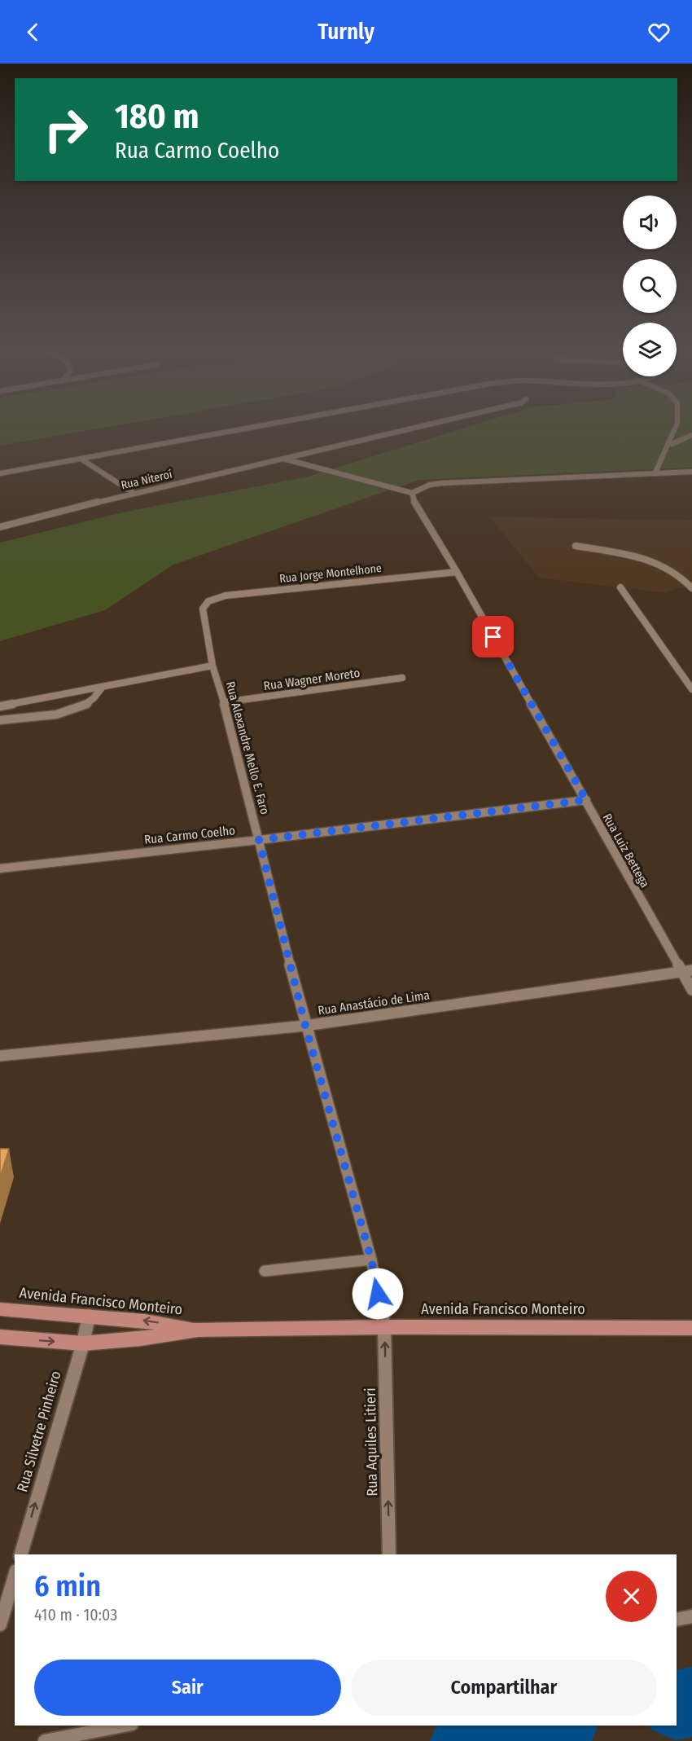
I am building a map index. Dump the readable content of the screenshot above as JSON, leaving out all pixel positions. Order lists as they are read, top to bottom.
{
  "streets": {
    "main road": ["Avenida Francisco Monteiro"],
    "street": [
      "Rua Niteroí",
      "Rua Jorge Montelhone",
      "Rua Wagner Moreto",
      "Rua Alexandre Mello E. Faro",
      "Rua Carmo Coelho",
      "Rua Luiz Bettega",
      "Rua Anastácio de Lima",
      "Rua Silvetre Pinheiro",
      "Rua Aquiles Litieri"
    ]
  },
  "crossings": [
    ["Rua Jorge Montelhone", "Rua Alexandre Mello E. Faro"],
    ["Rua Jorge Montelhone", "Rua Luiz Bettega"],
    ["Rua Wagner Moreto", "Rua Alexandre Mello E. Faro"],
    ["Rua Alexandre Mello E. Faro", "Rua Carmo Coelho"],
    ["Rua Alexandre Mello E. Faro", "Rua Anastácio de Lima"],
    ["Rua Alexandre Mello E. Faro", "Avenida Francisco Monteiro"],
    ["Rua Alexandre Mello E. Faro", "Rua Aquiles Litieri"],
    ["Rua Carmo Coelho", "Rua Luiz Bettega"],
    ["Rua Luiz Bettega", "Rua Anastácio de Lima"],
    ["Avenida Francisco Monteiro", "Rua Silvetre Pinheiro"],
    ["Avenida Francisco Monteiro", "Rua Aquiles Litieri"]
  ],
  "one_way": ["Rua Silvetre Pinheiro", "Rua Aquiles Litieri"],
  "page": {
    "header": "Turnly",
    "turn": ["180 m", "Rua Carmo Coelho"],
    "heading": ["6 min", "410 m · 10:03"],
    "buttons": ["Sair", "Compartilhar"]
  }
}
